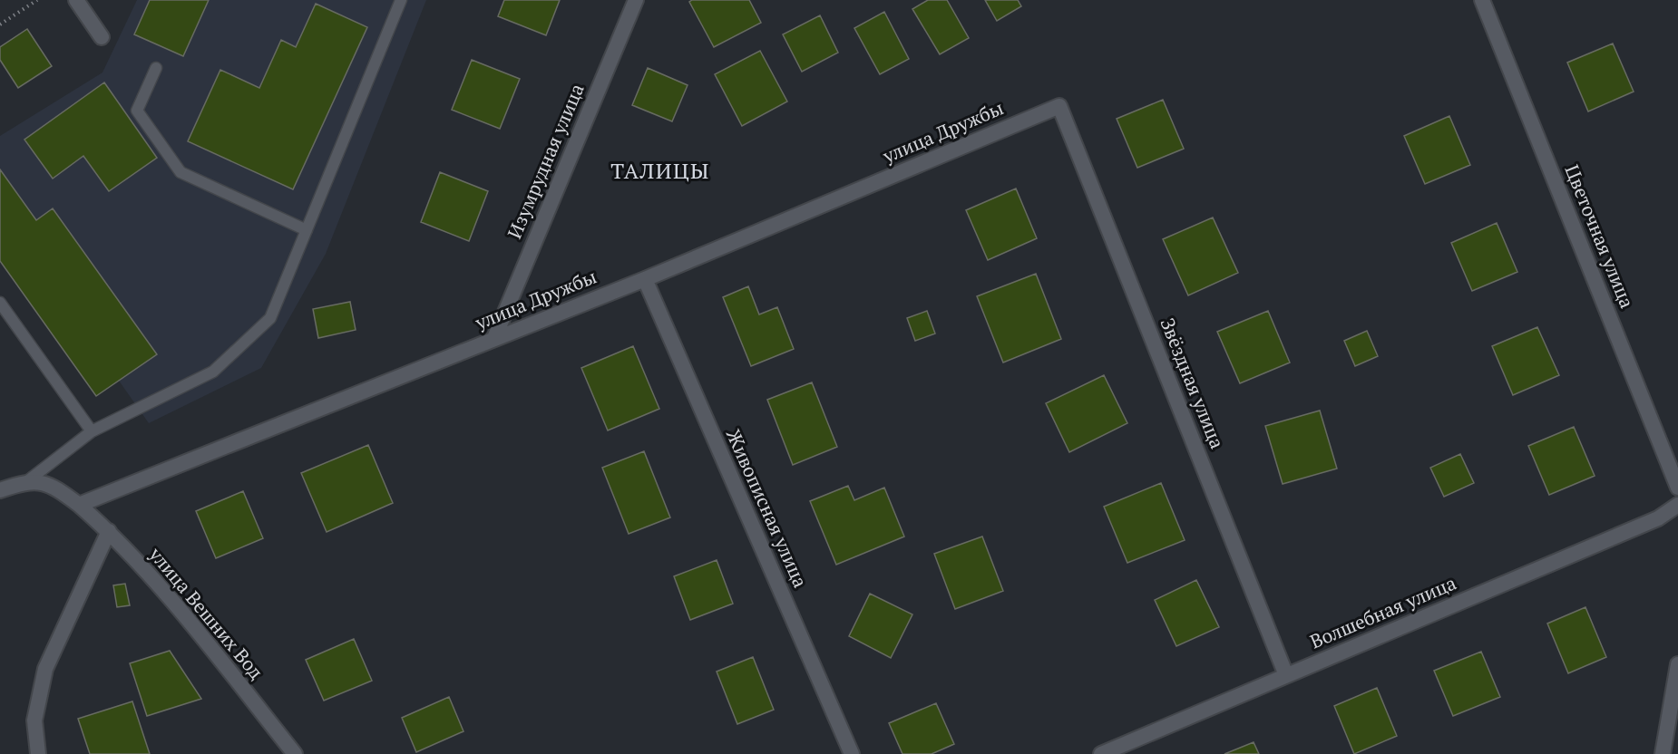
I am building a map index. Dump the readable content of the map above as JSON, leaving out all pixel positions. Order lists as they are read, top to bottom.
{
  "streets": {
    "street": [
      "улица Дружбы",
      "Изумрудная улица",
      "Цветочная улица",
      "Звёздная улица",
      "Живописная улица",
      "Волшебная улица",
      "улица Вешних Вод"
    ]
  },
  "crossings": [
    ["улица Дружбы", "Изумрудная улица"],
    ["улица Дружбы", "Звёздная улица"],
    ["улица Дружбы", "Живописная улица"],
    ["улица Дружбы", "улица Вешних Вод"],
    ["Звёздная улица", "Волшебная улица"]
  ],
  "districts": ["ТАЛИЦЫ"]
}
